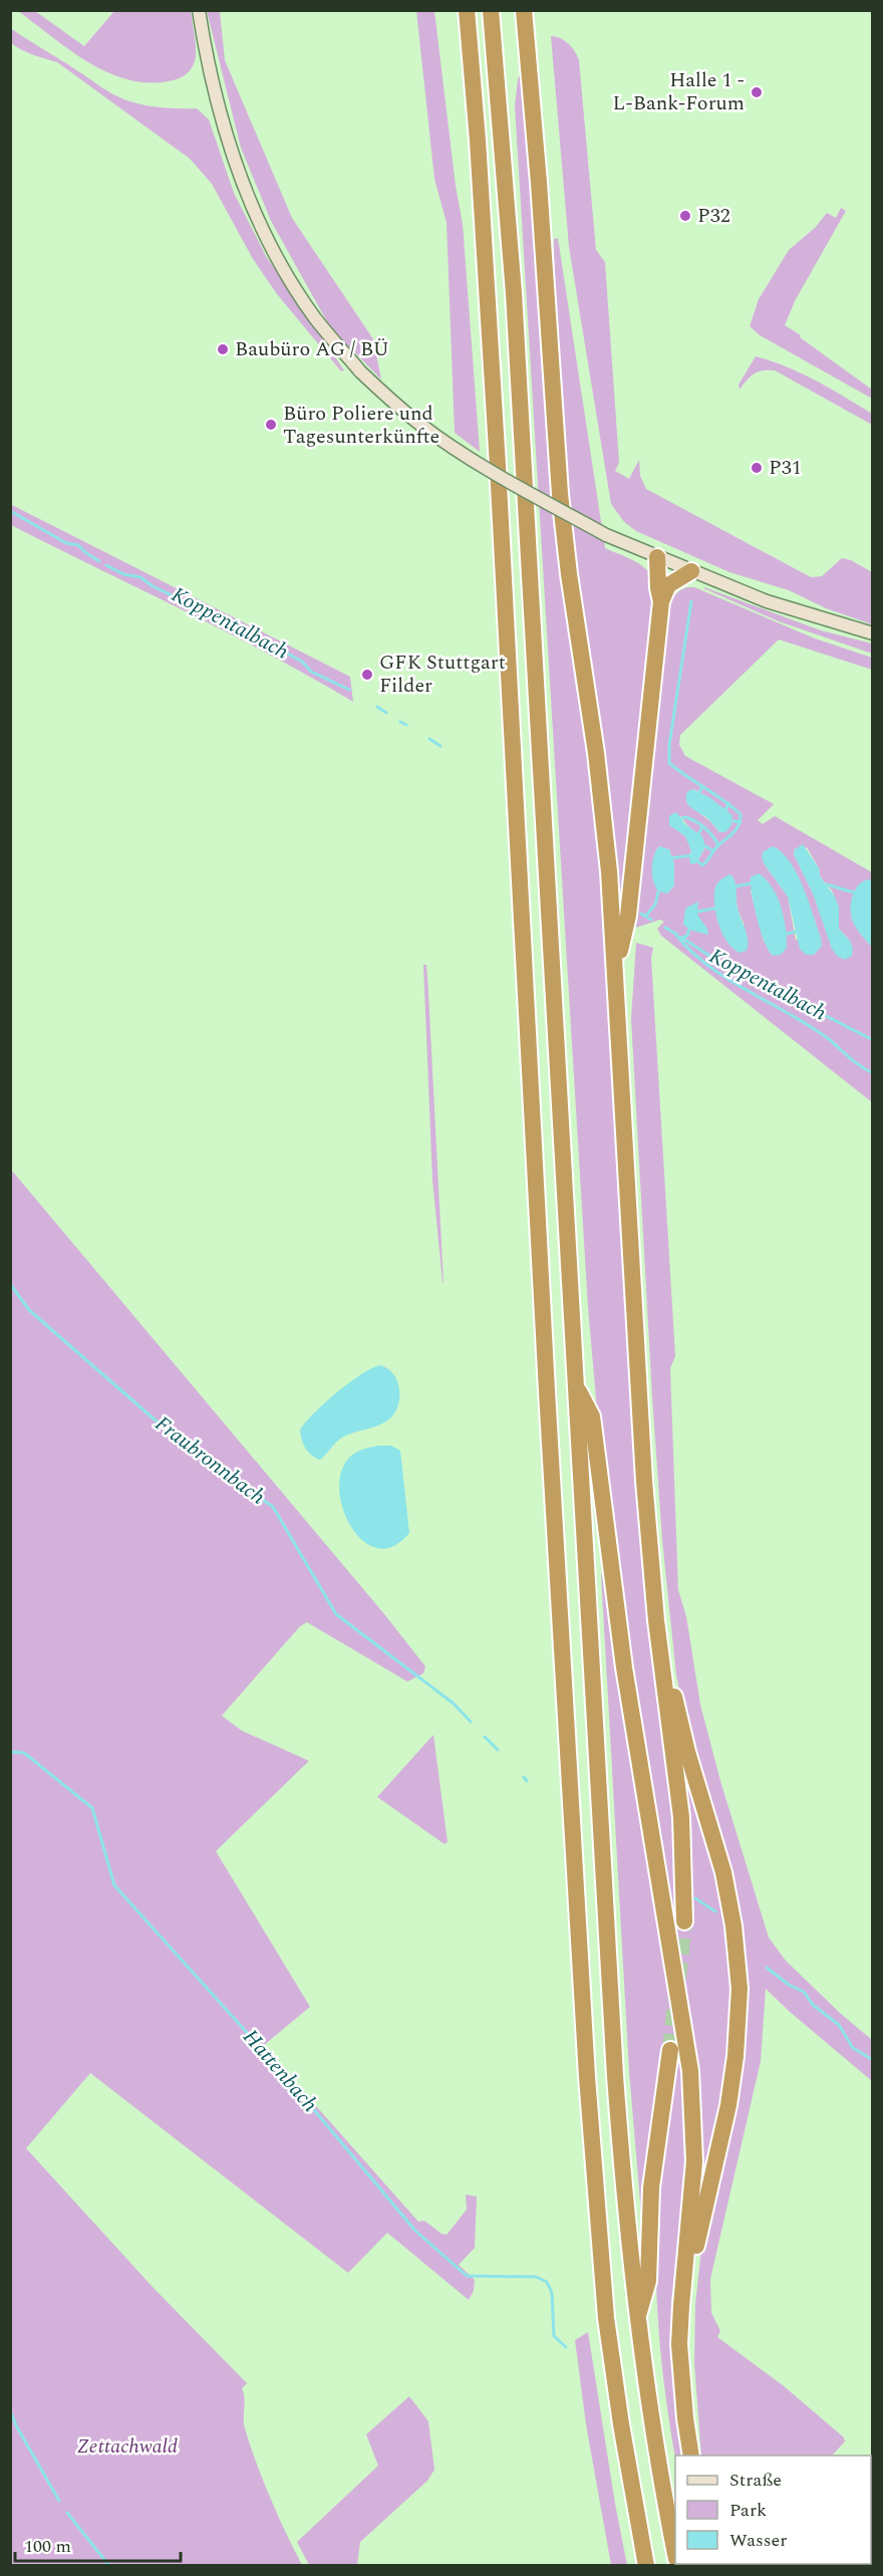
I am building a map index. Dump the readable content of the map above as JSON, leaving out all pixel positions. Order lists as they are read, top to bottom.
{
  "water": ["Koppentalbach", "Fraubronnbach", "Hattenbach"],
  "parks": ["Zettachwald"],
  "places": [
    "Halle 1 - L-Bank-Forum",
    "P32",
    "Baubüro AG / BÜ",
    "Büro Poliere und Tagesunterkünfte",
    "P31",
    "GFK Stuttgart Filder"
  ],
  "legend": ["Straße", "Park", "Wasser"],
  "scale_bar": "100 m"
}
